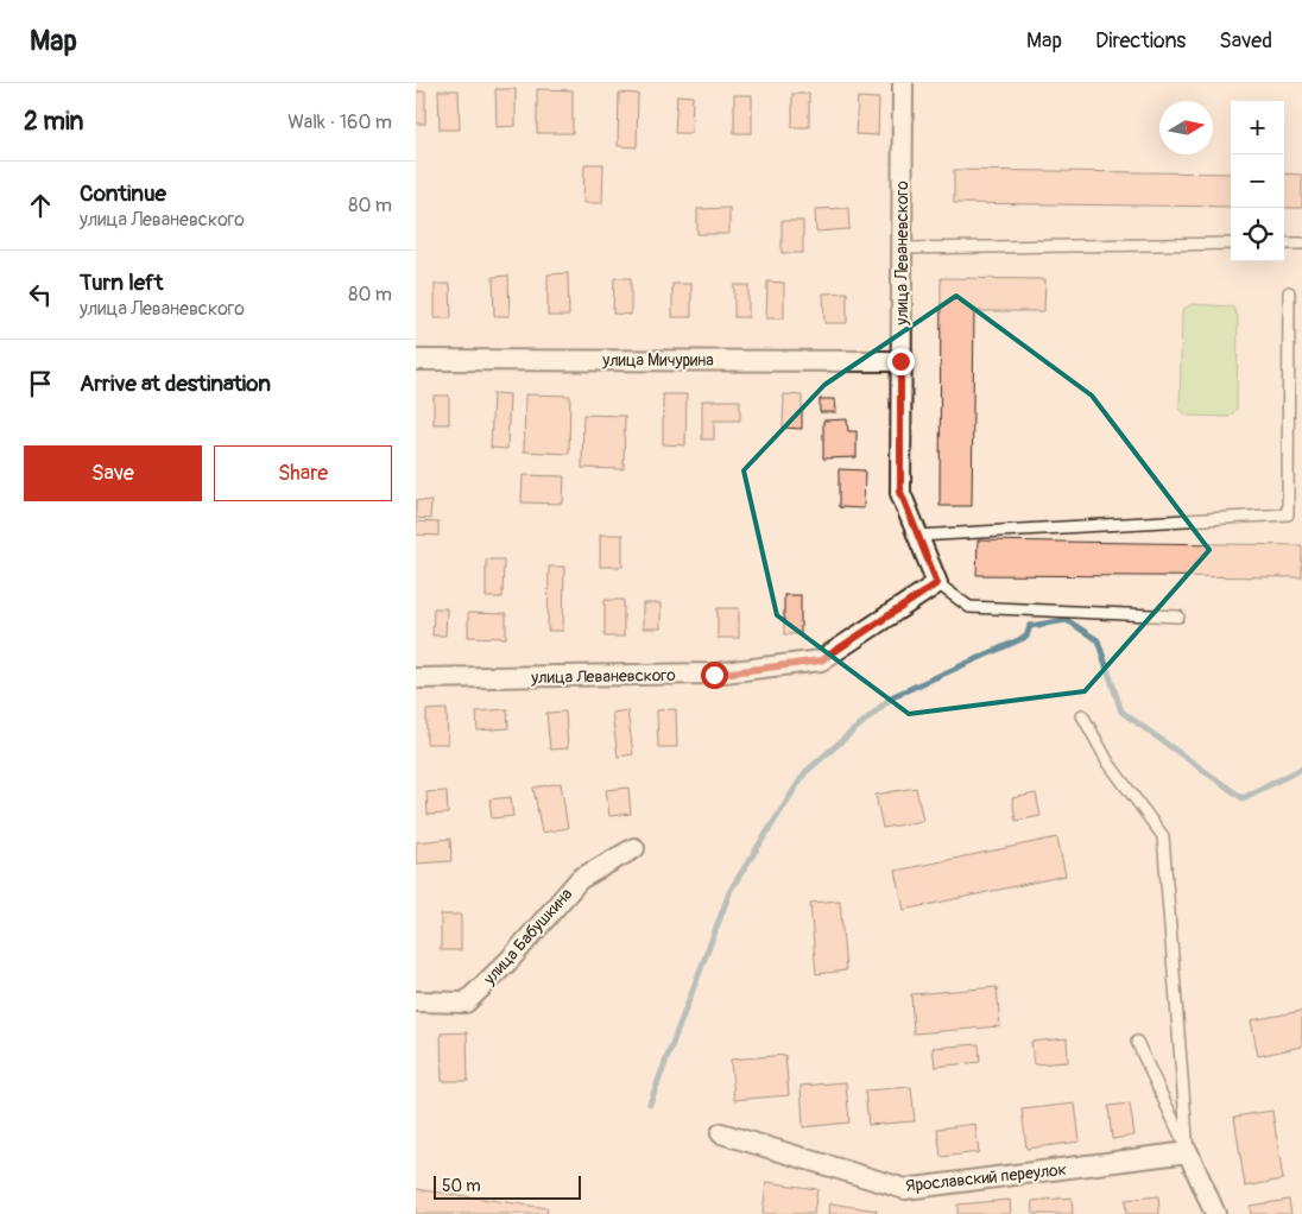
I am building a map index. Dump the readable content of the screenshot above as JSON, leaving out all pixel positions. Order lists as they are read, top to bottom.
{
  "streets": {
    "street": [
      "улица Леваневского",
      "улица Мичурина",
      "улица Бабушкина",
      "Ярославский переулок"
    ]
  },
  "crossings": [
    ["улица Леваневского", "улица Мичурина"]
  ],
  "scale_bar": "50 m",
  "north": "right",
  "page": {
    "header": "Map",
    "nav": ["Map", "Directions", "Saved"],
    "heading": ["2 min", "Walk · 160 m"],
    "map_buttons": ["+", "−"],
    "list": [
      ["Continue", "улица Леваневского", "80 m"],
      ["Turn left", "улица Леваневского", "80 m"],
      "Arrive at destination"
    ],
    "buttons": ["Save", "Share"],
    "scale": "50 m"
  }
}
